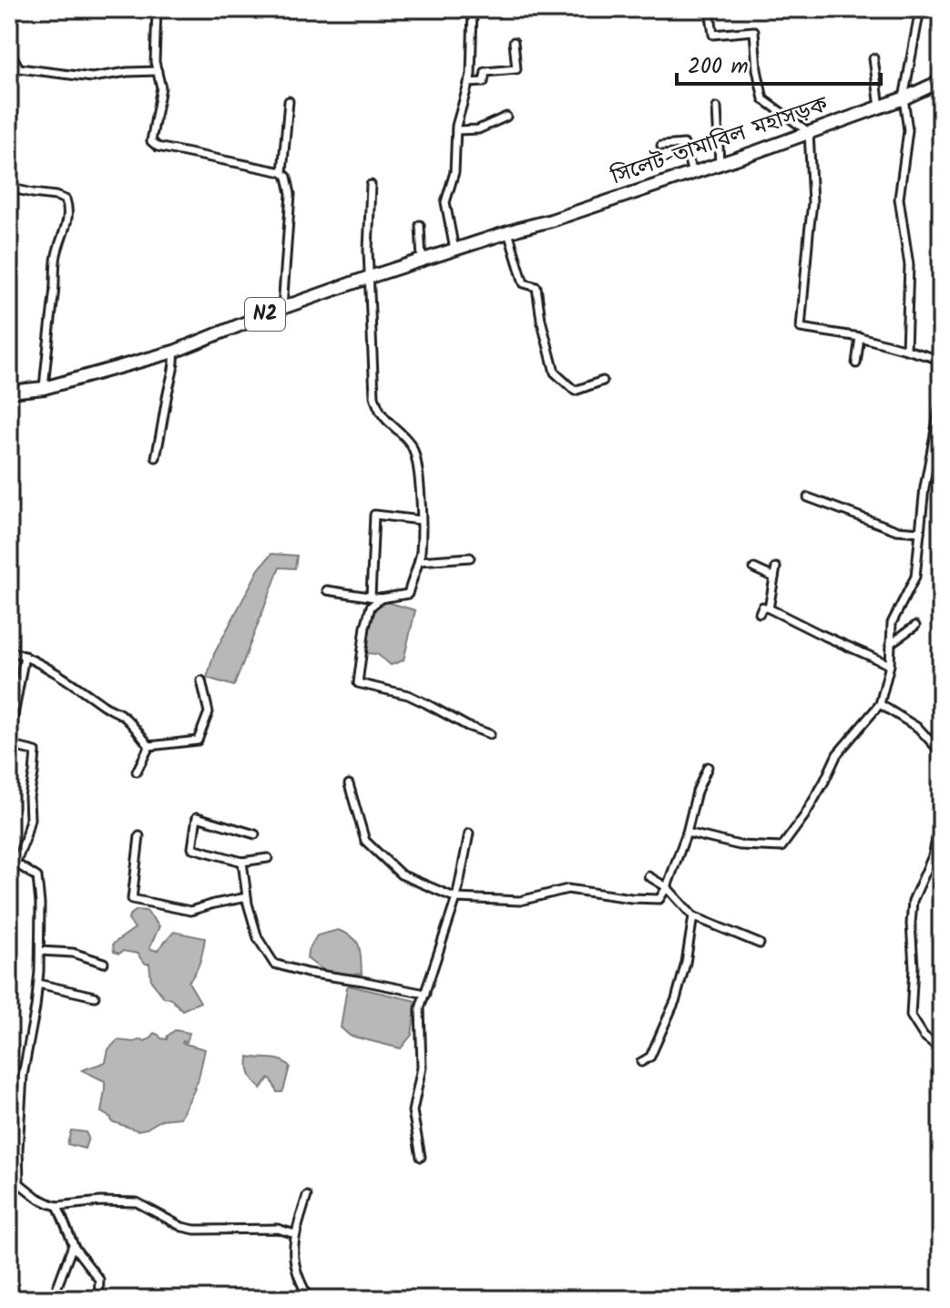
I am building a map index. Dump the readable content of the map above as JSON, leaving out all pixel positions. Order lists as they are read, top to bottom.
{
  "streets": {
    "highway": ["সিলেট-তামাবিল মহাসড়ক", "N2"]
  },
  "crossings": [
    ["সিলেট-তামাবিল মহাসড়ক", "N2"]
  ],
  "scale_bar": "200 m"
}
